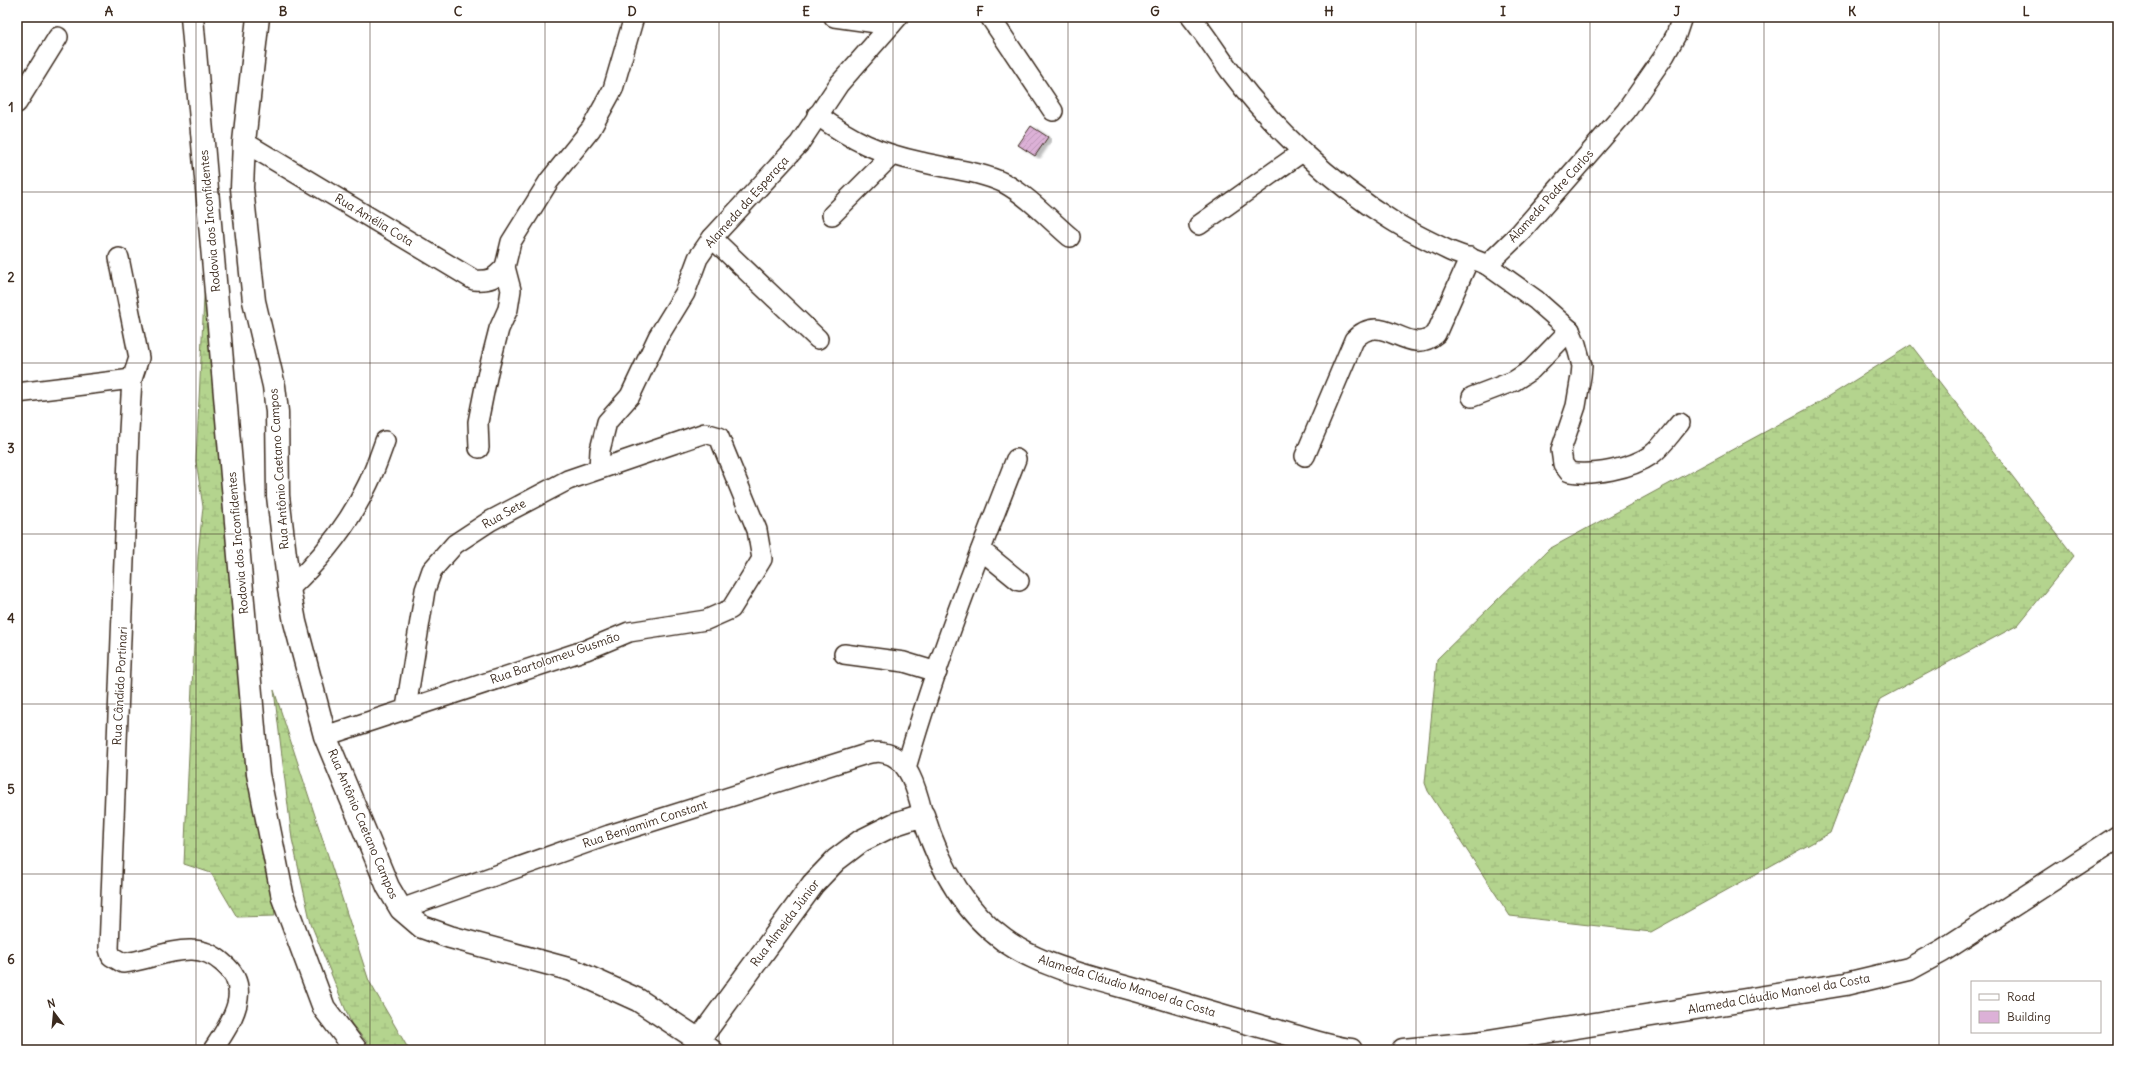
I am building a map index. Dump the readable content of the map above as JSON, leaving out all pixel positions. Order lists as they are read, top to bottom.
{
  "streets": {
    "street": [
      "Alameda Padre Carlos",
      "Alameda da Esperaça",
      "Rua Amélia Cota",
      "Rodovia dos Inconfidentes",
      "Rua Antônio Caetano Campos",
      "Rua Sete",
      "Rua Bartolomeu Gusmão",
      "Rua Cândido Portinari",
      "Rua Benjamim Constant",
      "Rua Almeida Júnior",
      "Alameda Cláudio Manoel da Costa"
    ]
  },
  "crossings": [
    ["Alameda da Esperaça", "Rua Sete"],
    ["Rua Amélia Cota", "Rua Antônio Caetano Campos"],
    ["Rua Antônio Caetano Campos", "Rua Bartolomeu Gusmão"],
    ["Rua Antônio Caetano Campos", "Rua Benjamim Constant"],
    ["Rua Antônio Caetano Campos", "Rua Almeida Júnior"],
    ["Rua Sete", "Rua Bartolomeu Gusmão"],
    ["Rua Benjamim Constant", "Alameda Cláudio Manoel da Costa"],
    ["Rua Almeida Júnior", "Alameda Cláudio Manoel da Costa"]
  ],
  "legend": ["Road", "Building"],
  "north": "top",
  "grid": {
    "columns": [
      "A",
      "B",
      "C",
      "D",
      "E",
      "F",
      "G",
      "H",
      "I",
      "J",
      "K",
      "L"
    ],
    "rows": [
      "1",
      "2",
      "3",
      "4",
      "5",
      "6"
    ]
  }
}
